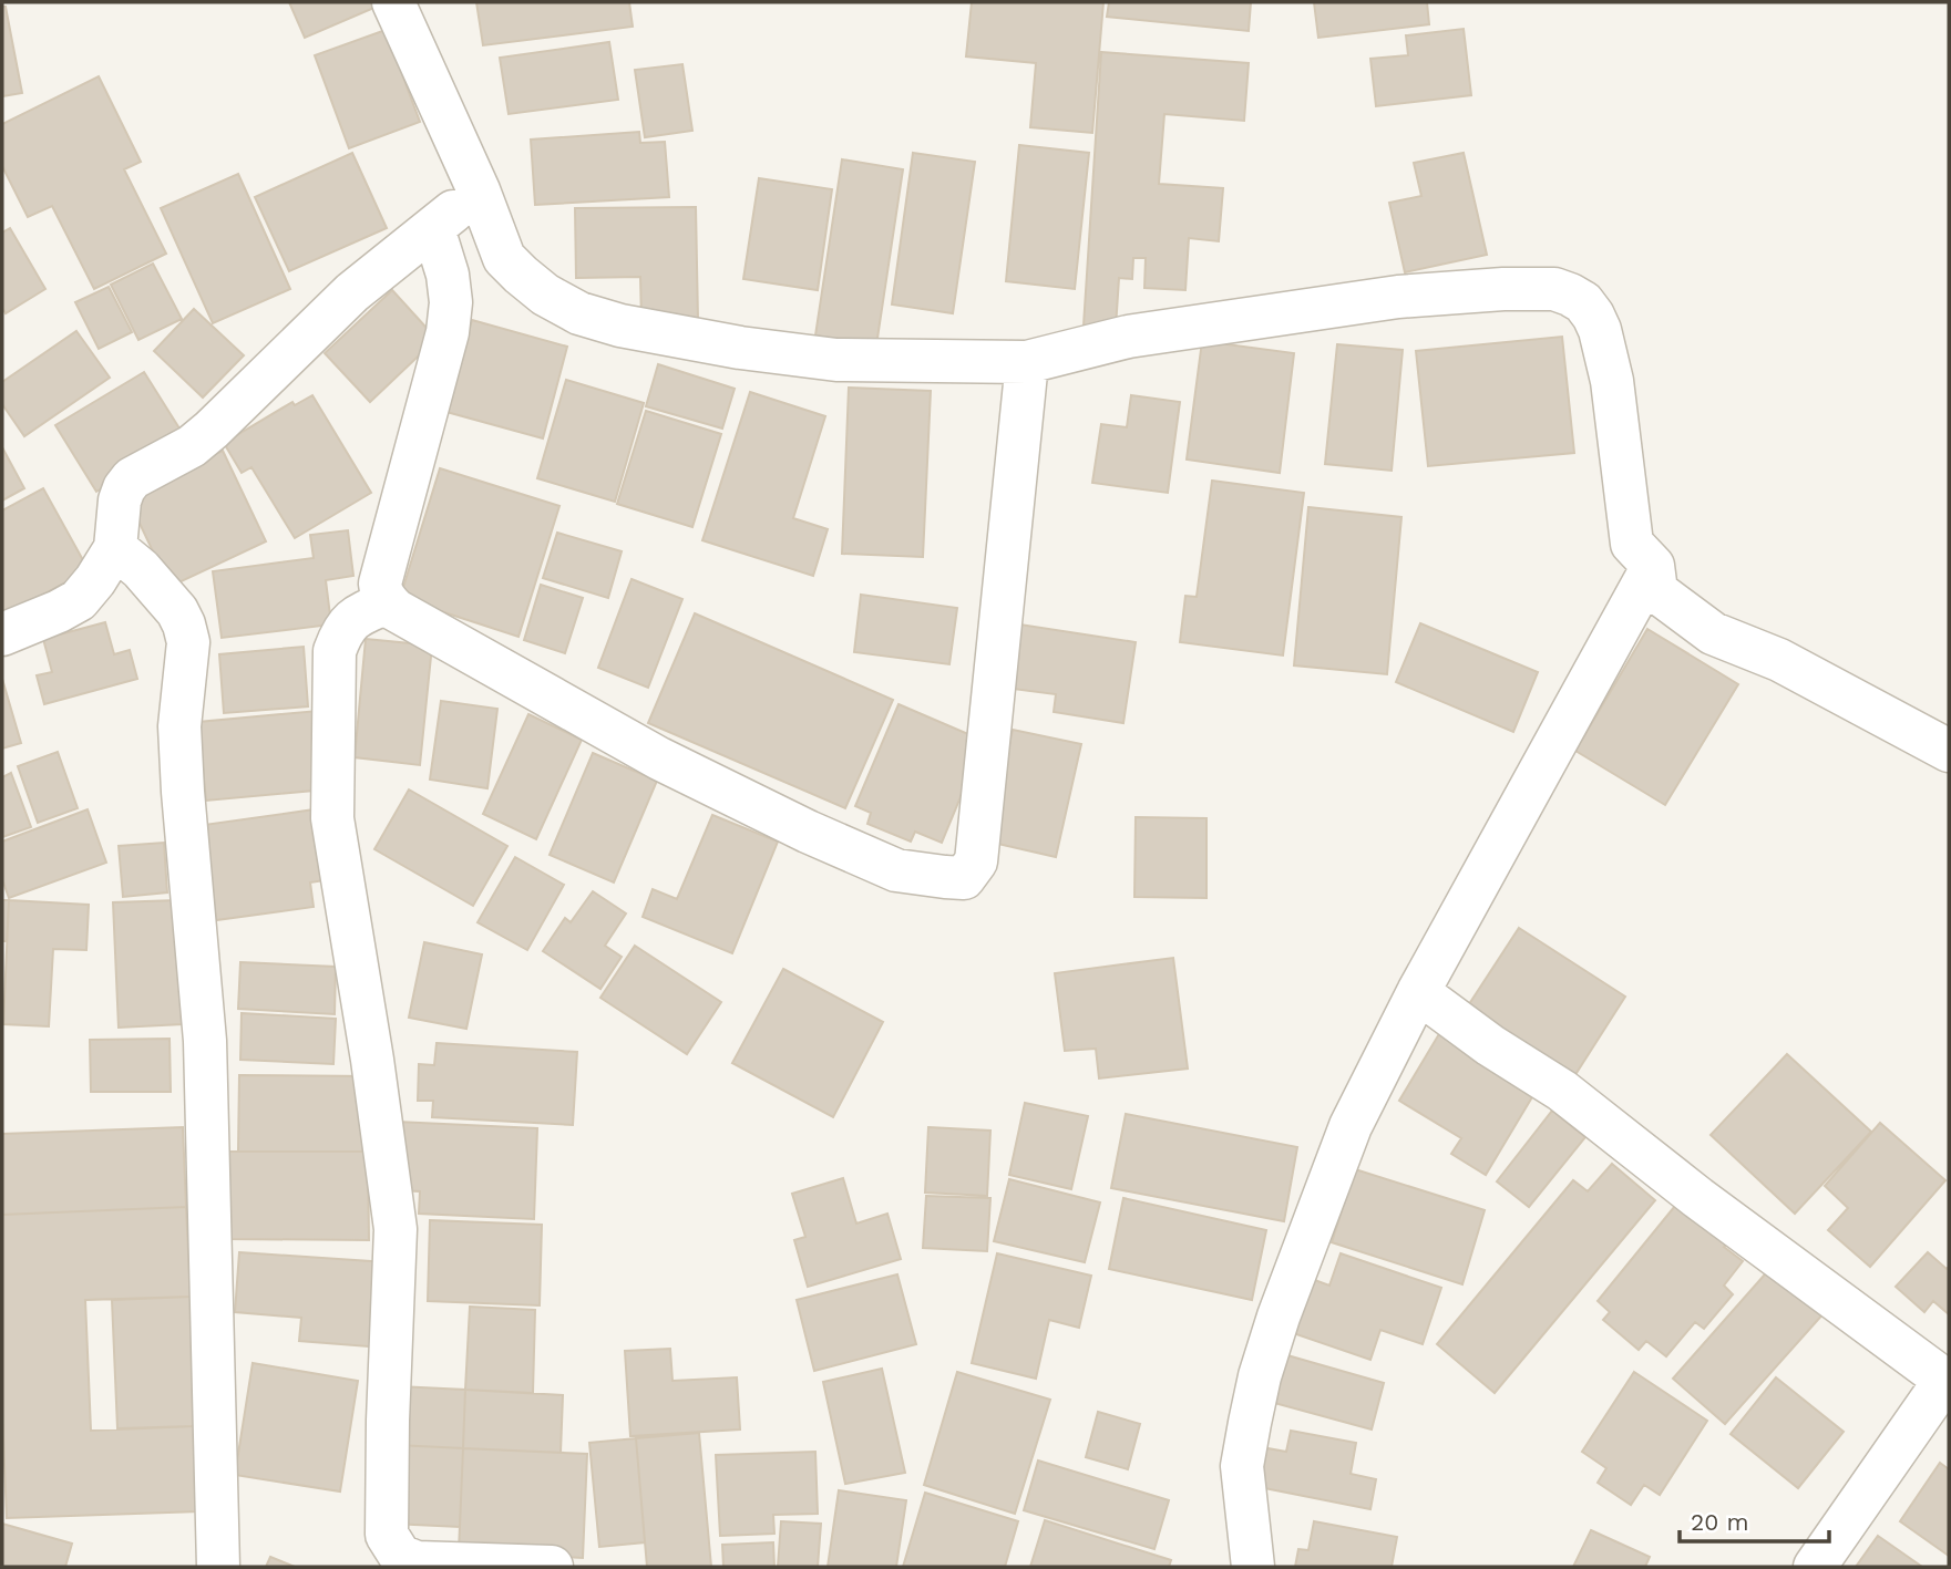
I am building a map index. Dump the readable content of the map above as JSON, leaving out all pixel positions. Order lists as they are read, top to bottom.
{
  "scale_bar": "20 m"
}
